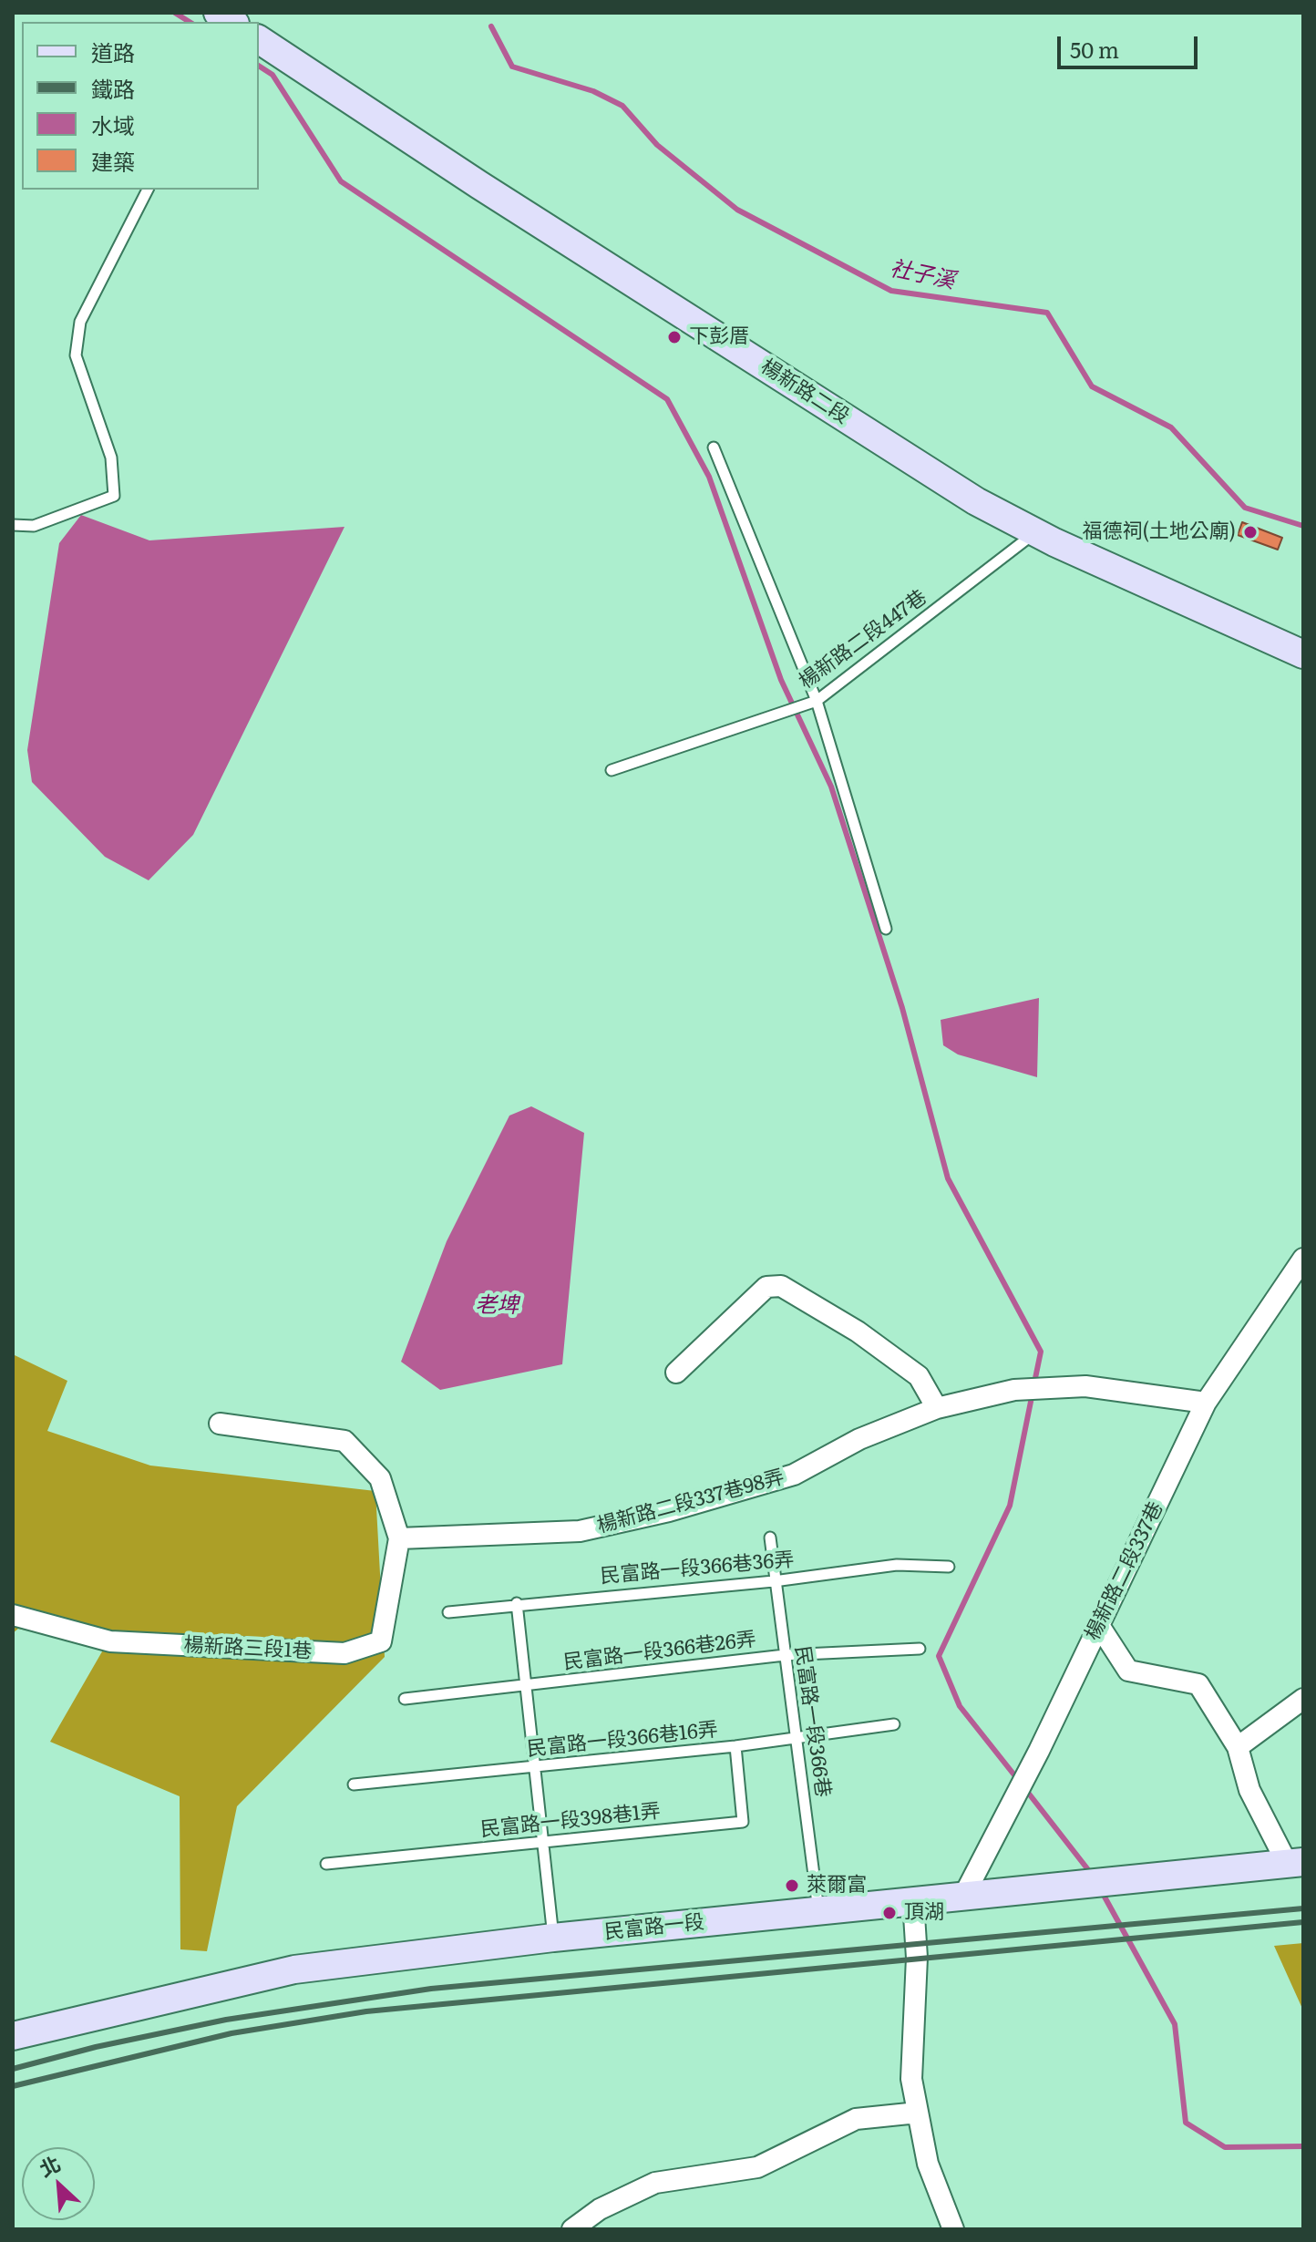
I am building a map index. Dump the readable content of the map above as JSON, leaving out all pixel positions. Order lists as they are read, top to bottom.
{
  "streets": {
    "street": [
      "楊新路二段",
      "楊新路二段337巷98弄",
      "楊新路二段337巷",
      "楊新路三段1巷",
      "民富路一段"
    ],
    "lane": [
      "楊新路二段447巷",
      "民富路一段366巷36弄",
      "民富路一段366巷26弄",
      "民富路一段366巷",
      "民富路一段366巷16弄",
      "民富路一段398巷1弄"
    ]
  },
  "crossings": [
    ["楊新路二段", "楊新路二段447巷"],
    ["楊新路二段337巷98弄", "楊新路二段337巷"],
    ["楊新路二段337巷98弄", "楊新路三段1巷"],
    ["民富路一段366巷36弄", "民富路一段366巷"],
    ["楊新路二段337巷", "民富路一段"],
    ["民富路一段366巷26弄", "民富路一段366巷"],
    ["民富路一段366巷", "民富路一段366巷16弄"],
    ["民富路一段366巷", "民富路一段"],
    ["民富路一段366巷16弄", "民富路一段398巷1弄"]
  ],
  "water": ["社子溪", "老埤"],
  "places": [
    "下彭厝",
    "福德祠(土地公廟)",
    "萊爾富",
    "頂湖"
  ],
  "legend": [
    "道路",
    "鐵路",
    "水域",
    "建築"
  ],
  "scale_bar": "50 m",
  "north": "top left"
}
